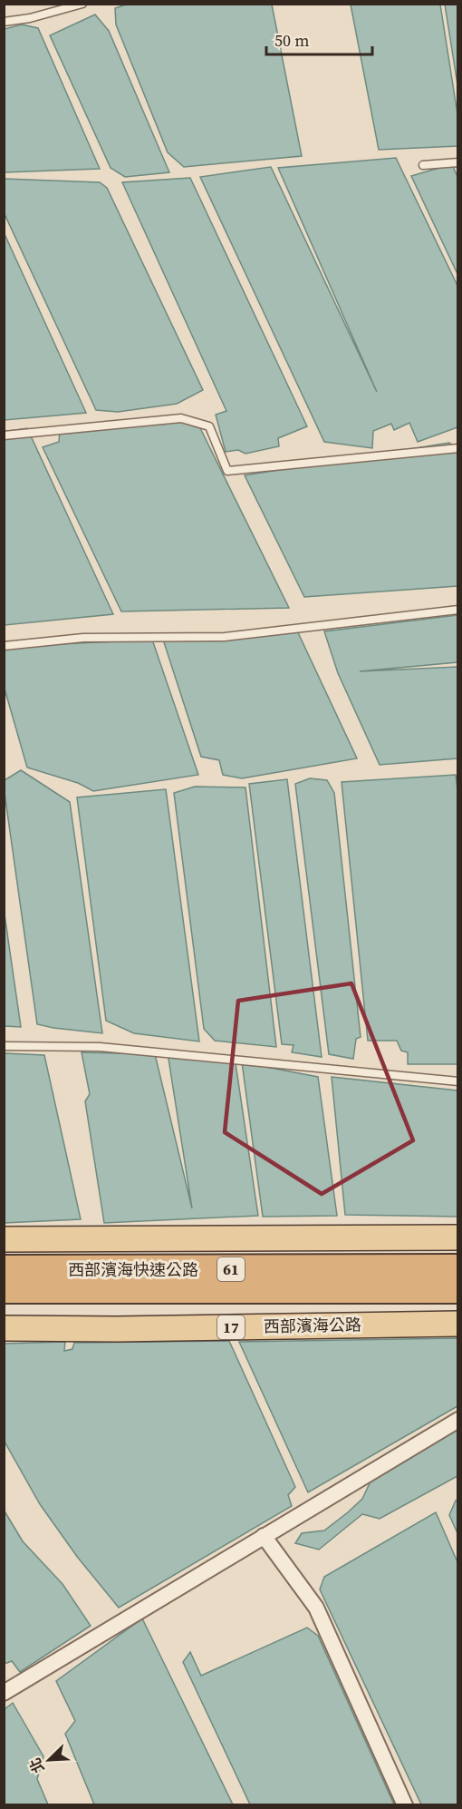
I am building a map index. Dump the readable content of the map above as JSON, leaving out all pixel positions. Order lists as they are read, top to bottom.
{
  "streets": {
    "highway": ["西部濱海快速公路", "61"],
    "main road": ["西部濱海公路", "17"]
  },
  "scale_bar": "50 m",
  "north": "bottom left"
}
